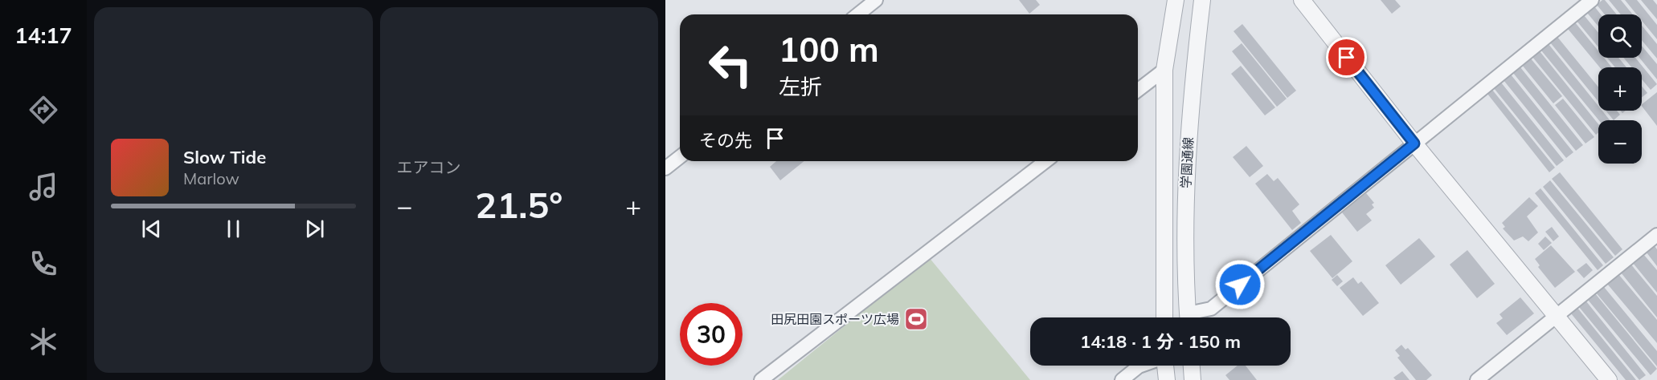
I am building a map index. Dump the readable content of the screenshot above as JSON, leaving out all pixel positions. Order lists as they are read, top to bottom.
{
  "streets": {
    "street": ["学園通線"]
  },
  "places": {
    "sports": ["田尻田園スポーツ広場"]
  },
  "page": {
    "tabs": "14:17",
    "tile": "エアコン",
    "map_buttons": ["+", "−"],
    "turn": ["100 m", "左折"],
    "then": "その先",
    "song": ["Slow Tide", "Marlow"],
    "heat": ["−", "21.5°", "+"],
    "limit": "30",
    "trip": "14:18 · 1 分 · 150 m"
  }
}
